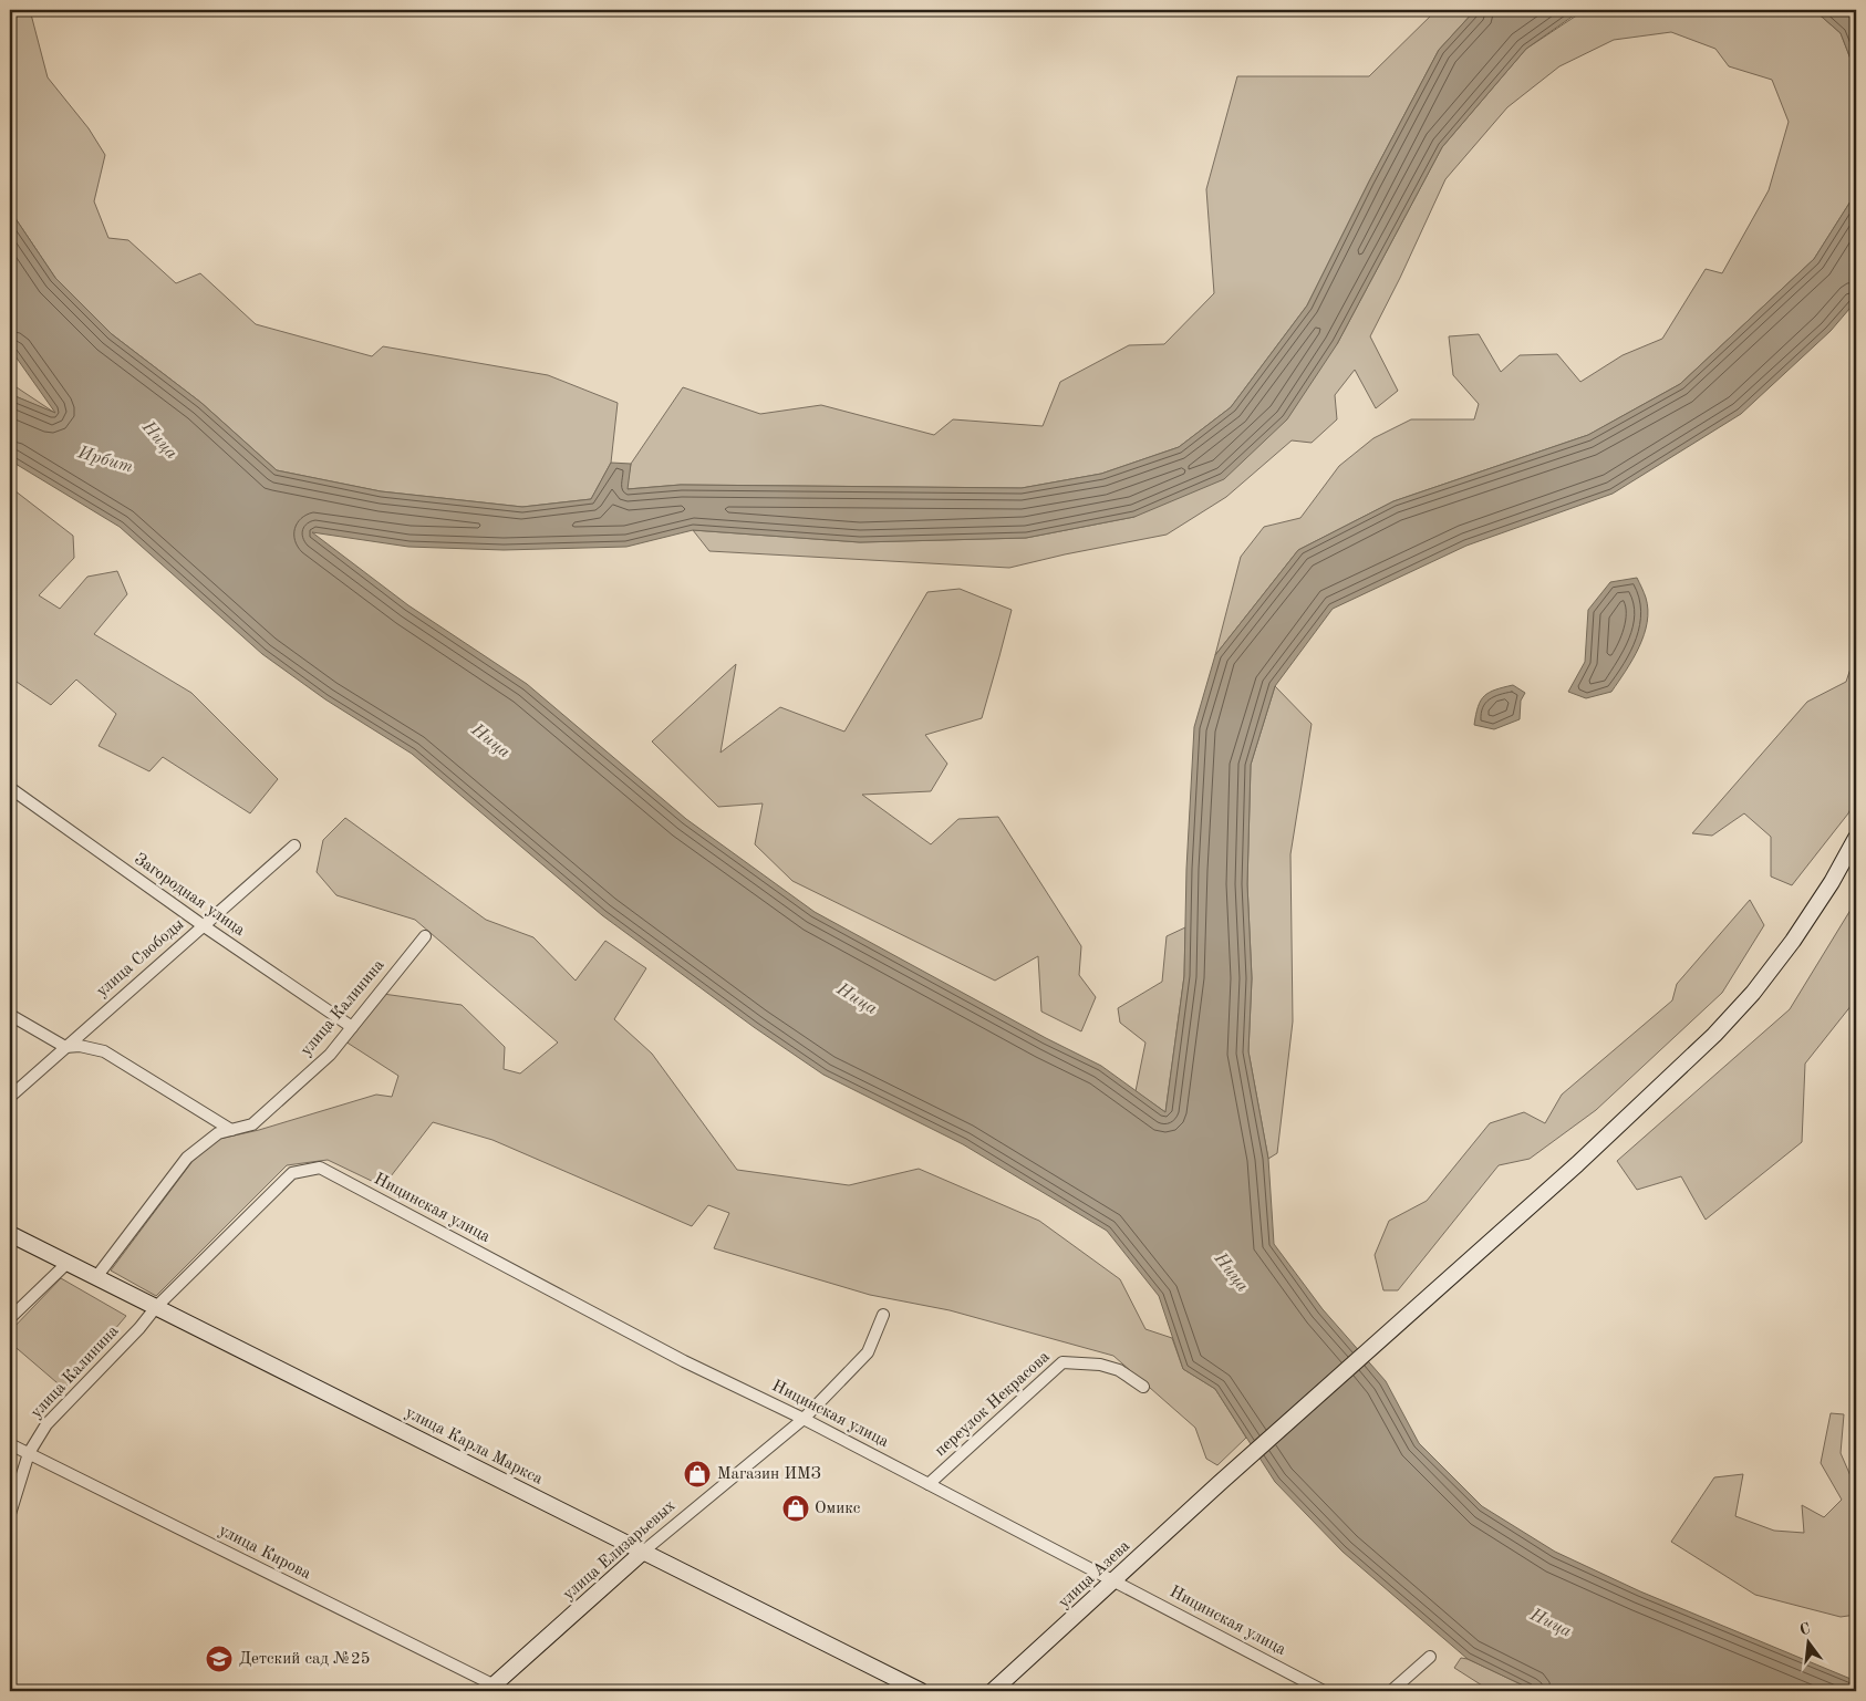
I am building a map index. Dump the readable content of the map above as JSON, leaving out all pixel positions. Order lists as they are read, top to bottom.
{
  "streets": {
    "street": [
      "Загородная улица",
      "улица Свободы",
      "улица Калинина",
      "Ницинская улица",
      "переулок Некрасова",
      "улица Карла Маркса",
      "улица Елизарьевых",
      "улица Кирова",
      "улица Азева"
    ]
  },
  "crossings": [
    ["Загородная улица", "улица Свободы"],
    ["Загородная улица", "улица Калинина"],
    ["улица Калинина", "Ницинская улица"],
    ["улица Калинина", "улица Карла Маркса"],
    ["улица Калинина", "улица Кирова"],
    ["Ницинская улица", "переулок Некрасова"],
    ["Ницинская улица", "улица Елизарьевых"],
    ["Ницинская улица", "улица Азева"],
    ["улица Карла Маркса", "улица Елизарьевых"],
    ["улица Елизарьевых", "улица Кирова"]
  ],
  "water": ["Ница", "Ирбит"],
  "places": {
    "shop": ["Магазин ИМЗ", "Омикс"],
    "school or university": ["Детский сад №25"]
  },
  "north": "top"
}
